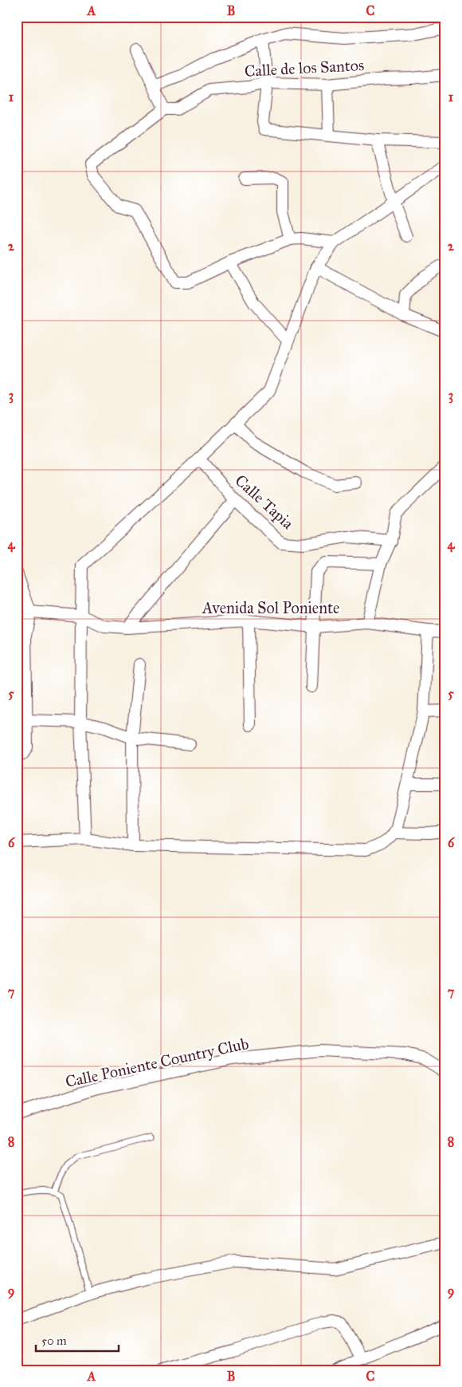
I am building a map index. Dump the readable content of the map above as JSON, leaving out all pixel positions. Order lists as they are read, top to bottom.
{
  "streets": {
    "street": [
      "Calle de los Santos",
      "Calle Tapia",
      "Avenida Sol Poniente",
      "Calle Poniente Country Club"
    ]
  },
  "scale_bar": "50 m",
  "grid": {
    "columns": ["A", "B", "C"],
    "rows": [
      "1",
      "2",
      "3",
      "4",
      "5",
      "6",
      "7",
      "8",
      "9"
    ]
  }
}
